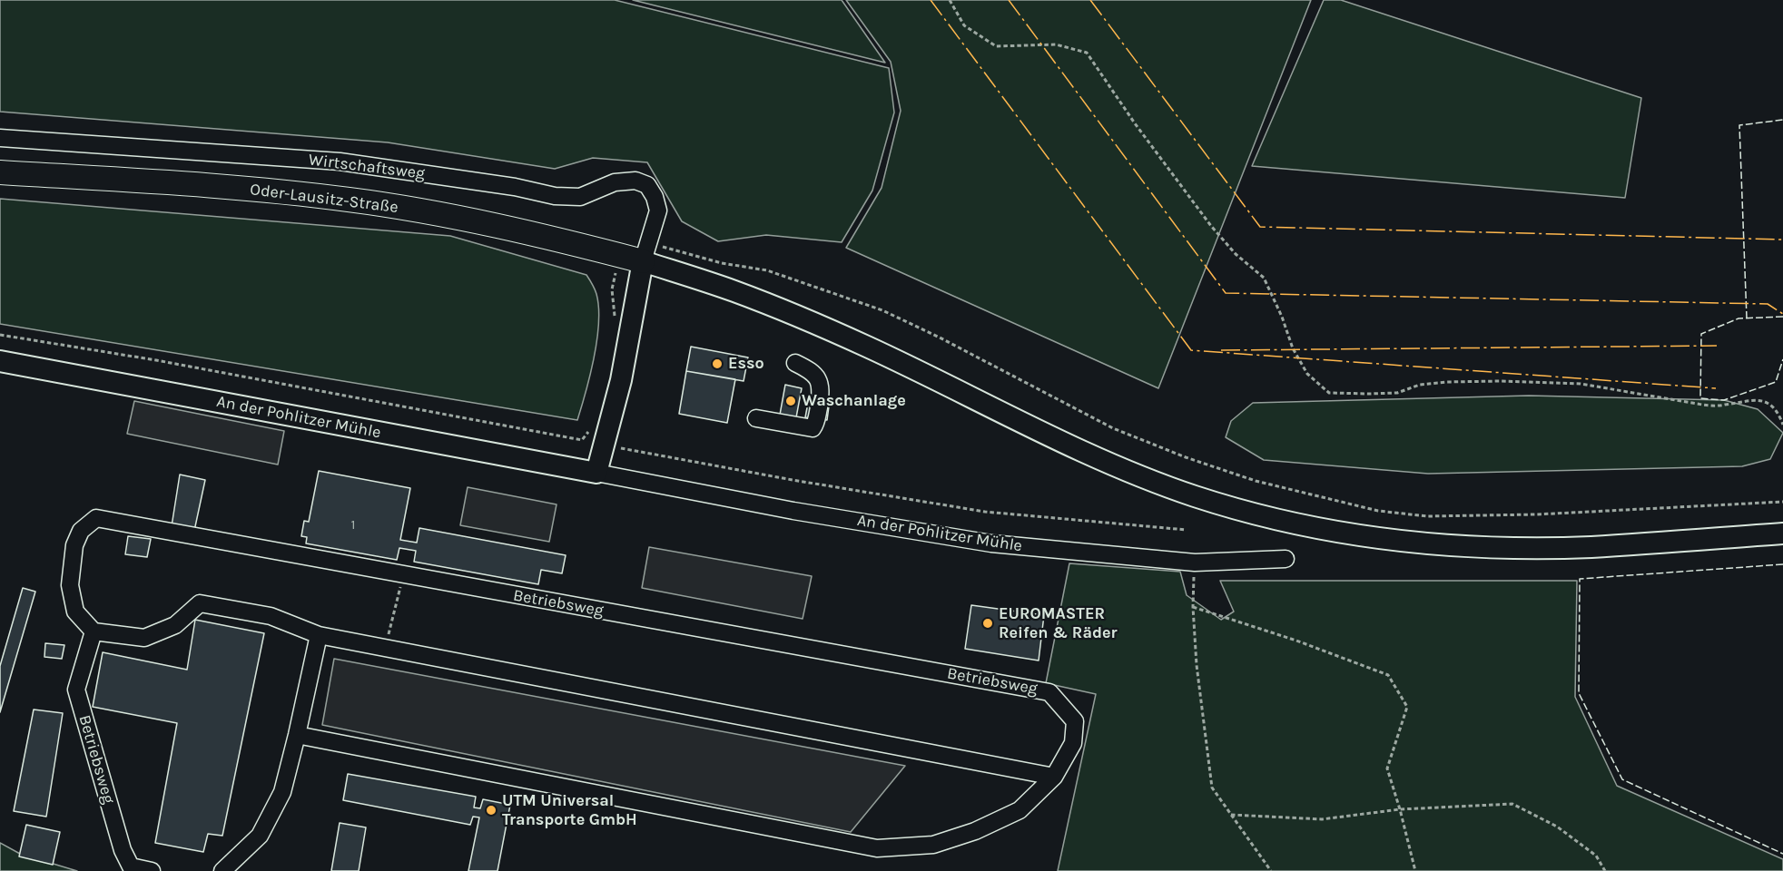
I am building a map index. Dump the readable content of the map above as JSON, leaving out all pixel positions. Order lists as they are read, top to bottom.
{
  "streets": {
    "highway": ["Oder-Lausitz-Straße"],
    "main road": ["An der Pohlitzer Mühle"],
    "street": ["Wirtschaftsweg", "Betriebsweg"]
  },
  "crossings": [
    ["Wirtschaftsweg", "Oder-Lausitz-Straße"]
  ],
  "places": [
    "Esso",
    "Waschanlage",
    "EUROMASTER Reifen & Räder",
    "UTM Universal Transporte GmbH"
  ],
  "house_numbers": ["1"]
}
